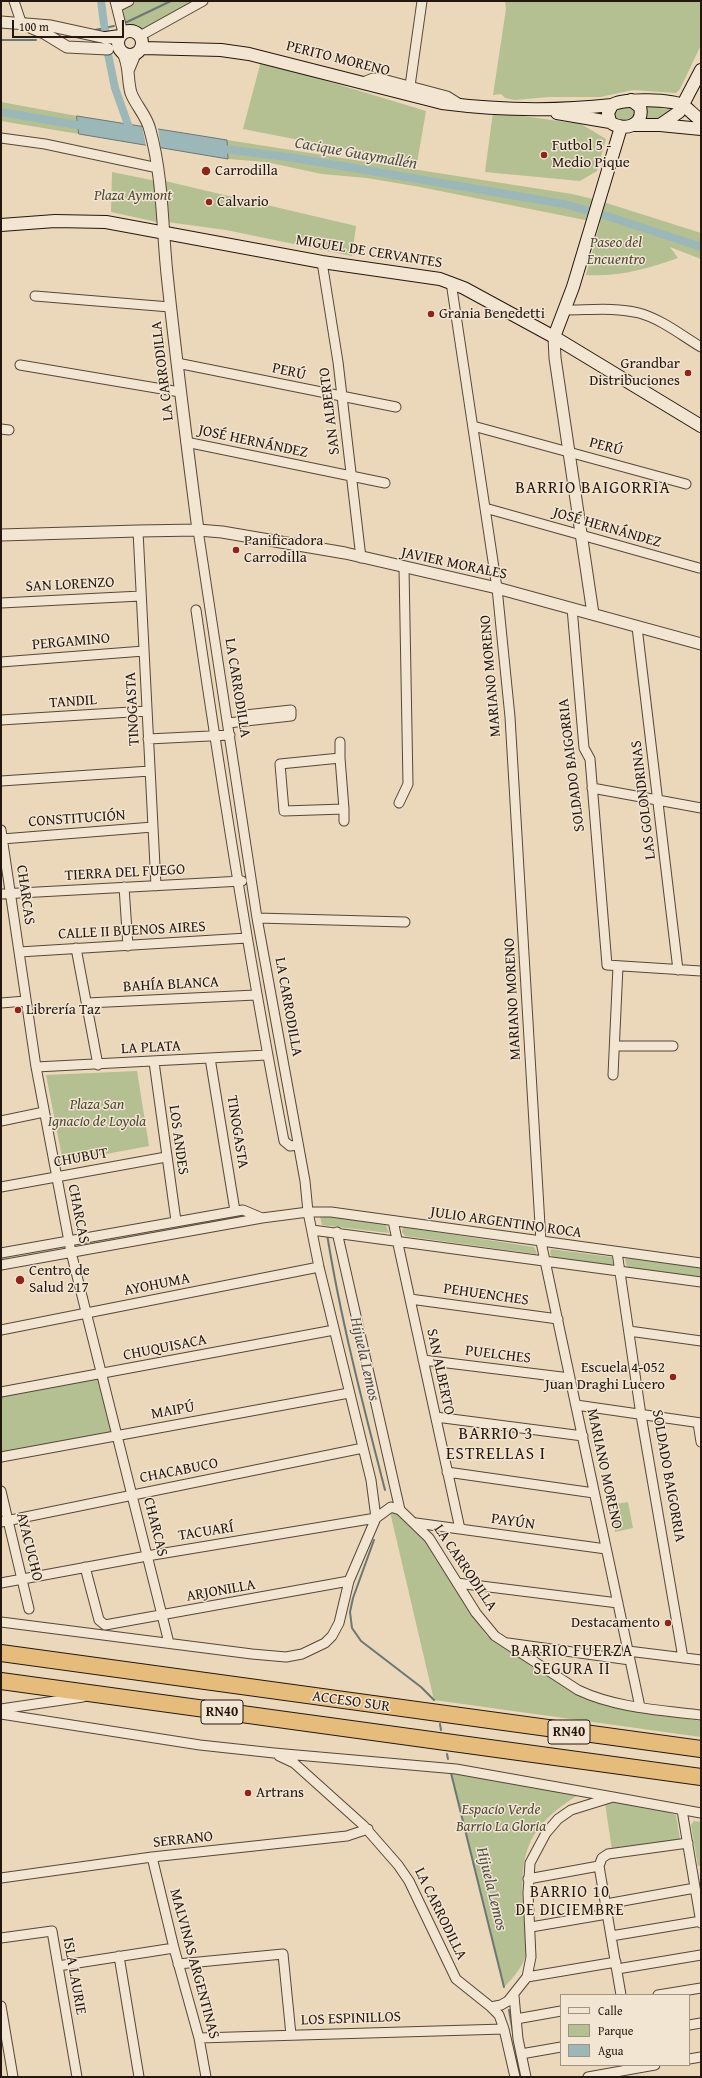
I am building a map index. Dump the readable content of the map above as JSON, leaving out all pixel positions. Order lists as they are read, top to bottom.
{
  "streets": {
    "highway": ["ACCESO SUR", "RN40"],
    "main road": ["PERITO MORENO", "MIGUEL DE CERVANTES"],
    "street": [
      "LA CARRODILLA",
      "PERÚ",
      "SAN ALBERTO",
      "JOSÉ HERNÁNDEZ",
      "JAVIER MORALES",
      "SAN LORENZO",
      "PERGAMINO",
      "MARIANO MORENO",
      "TANDIL",
      "TINOGASTA",
      "SOLDADO BAIGORRIA",
      "LAS GOLONDRINAS",
      "CONSTITUCIÓN",
      "TIERRA DEL FUEGO",
      "CHARCAS",
      "CALLE II BUENOS AIRES",
      "BAHÍA BLANCA",
      "LA PLATA",
      "LOS ANDES",
      "CHUBUT",
      "JULIO ARGENTINO ROCA",
      "AYOHUMA",
      "PEHUENCHES",
      "CHUQUISACA",
      "PUELCHES",
      "MAIPÚ",
      "CHACABUCO",
      "PAYÚN",
      "TACUARÍ",
      "AYACUCHO",
      "ARJONILLA",
      "SERRANO",
      "MALVINAS ARGENTINAS",
      "ISLA LAURIE",
      "LOS ESPINILLOS"
    ]
  },
  "crossings": [
    ["MIGUEL DE CERVANTES", "LA CARRODILLA"],
    ["MIGUEL DE CERVANTES", "SAN ALBERTO"],
    ["MIGUEL DE CERVANTES", "MARIANO MORENO"],
    ["LA CARRODILLA", "PERÚ"],
    ["LA CARRODILLA", "JOSÉ HERNÁNDEZ"],
    ["LA CARRODILLA", "JAVIER MORALES"],
    ["LA CARRODILLA", "MARIANO MORENO"],
    ["LA CARRODILLA", "TIERRA DEL FUEGO"],
    ["LA CARRODILLA", "CALLE II BUENOS AIRES"],
    ["LA CARRODILLA", "BAHÍA BLANCA"],
    ["LA CARRODILLA", "LA PLATA"],
    ["LA CARRODILLA", "JULIO ARGENTINO ROCA"],
    ["LA CARRODILLA", "AYOHUMA"],
    ["LA CARRODILLA", "CHUQUISACA"],
    ["LA CARRODILLA", "MAIPÚ"],
    ["LA CARRODILLA", "CHACABUCO"],
    ["LA CARRODILLA", "PAYÚN"],
    ["LA CARRODILLA", "TACUARÍ"],
    ["LA CARRODILLA", "SERRANO"],
    ["LA CARRODILLA", "LOS ESPINILLOS"],
    ["PERÚ", "SAN ALBERTO"],
    ["PERÚ", "MARIANO MORENO"],
    ["SAN ALBERTO", "JOSÉ HERNÁNDEZ"],
    ["SAN ALBERTO", "JAVIER MORALES"],
    ["SAN ALBERTO", "JULIO ARGENTINO ROCA"],
    ["SAN ALBERTO", "PEHUENCHES"],
    ["SAN ALBERTO", "PUELCHES"],
    ["SAN ALBERTO", "PAYÚN"],
    ["JOSÉ HERNÁNDEZ", "MARIANO MORENO"],
    ["JAVIER MORALES", "MARIANO MORENO"],
    ["JAVIER MORALES", "TINOGASTA"],
    ["JAVIER MORALES", "SOLDADO BAIGORRIA"],
    ["JAVIER MORALES", "LAS GOLONDRINAS"],
    ["SAN LORENZO", "TINOGASTA"],
    ["PERGAMINO", "TINOGASTA"],
    ["MARIANO MORENO", "JULIO ARGENTINO ROCA"],
    ["MARIANO MORENO", "PEHUENCHES"],
    ["MARIANO MORENO", "PUELCHES"],
    ["MARIANO MORENO", "PAYÚN"],
    ["TANDIL", "TINOGASTA"],
    ["TINOGASTA", "CONSTITUCIÓN"],
    ["TINOGASTA", "TIERRA DEL FUEGO"],
    ["TINOGASTA", "LA PLATA"],
    ["SOLDADO BAIGORRIA", "JULIO ARGENTINO ROCA"],
    ["CONSTITUCIÓN", "CHARCAS"],
    ["TIERRA DEL FUEGO", "CHARCAS"],
    ["CHARCAS", "CALLE II BUENOS AIRES"],
    ["CHARCAS", "LA PLATA"],
    ["CHARCAS", "CHUBUT"],
    ["CHARCAS", "JULIO ARGENTINO ROCA"],
    ["CHARCAS", "AYOHUMA"],
    ["CHARCAS", "CHUQUISACA"],
    ["CHARCAS", "MAIPÚ"],
    ["CHARCAS", "CHACABUCO"],
    ["CHARCAS", "TACUARÍ"],
    ["CHARCAS", "ARJONILLA"],
    ["LA PLATA", "LOS ANDES"],
    ["LOS ANDES", "CHUBUT"],
    ["CHACABUCO", "AYACUCHO"],
    ["TACUARÍ", "AYACUCHO"],
    ["TACUARÍ", "ARJONILLA"],
    ["SERRANO", "MALVINAS ARGENTINAS"],
    ["MALVINAS ARGENTINAS", "LOS ESPINILLOS"]
  ],
  "districts": [
    "BARRIO BAIGORRIA",
    "BARRIO 3 ESTRELLAS I",
    "BARRIO FUERZA SEGURA II",
    "BARRIO 10 DE DICIEMBRE"
  ],
  "water": ["Cacique Guaymallén", "Hijuela Lemos"],
  "parks": [
    "Plaza Aymont",
    "Paseo del Encuentro",
    "Plaza San Ignacio de Loyola",
    "Espacio Verde Barrio La Gloria"
  ],
  "places": [
    "Futbol 5 - Medio Pique",
    "Carrodilla",
    "Calvario",
    "Grania Benedetti",
    "Grandbar Distribuciones",
    "Panificadora Carrodilla",
    "Librería Taz",
    "Centro de Salud 217",
    "Escuela 4-052 Juan Draghi Lucero",
    "Destacamento",
    "Artrans"
  ],
  "legend": ["Calle", "Parque", "Agua"],
  "scale_bar": "100 m"
}
